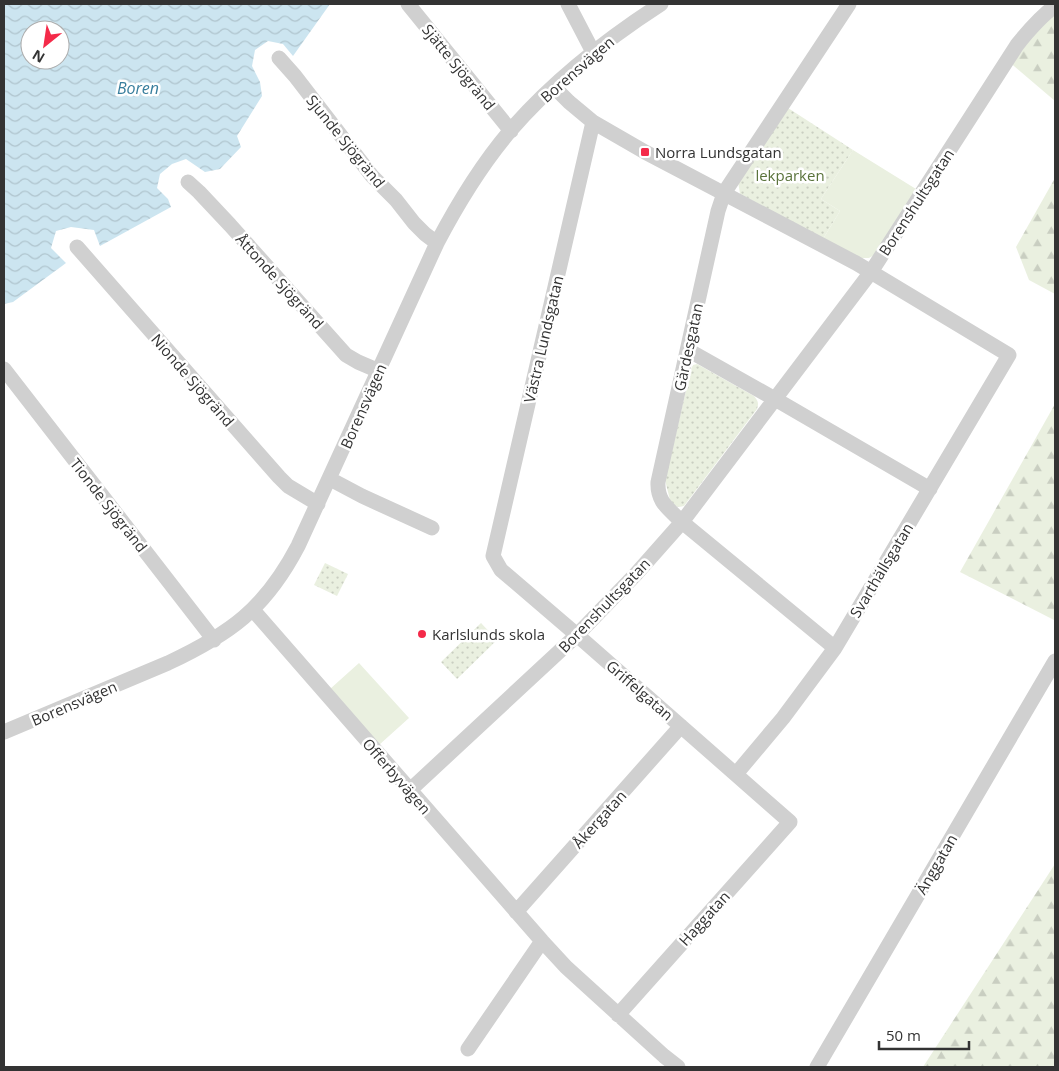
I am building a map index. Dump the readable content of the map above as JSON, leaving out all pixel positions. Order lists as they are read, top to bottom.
{
  "streets": {
    "street": [
      "Sjätte Sjögränd",
      "Borensvägen",
      "Sjunde Sjögränd",
      "Borenshultsgatan",
      "Åttonde Sjögränd",
      "Västra Lundsgatan",
      "Gärdesgatan",
      "Nionde Sjögränd",
      "Tionde Sjögränd",
      "Svarthällsgatan",
      "Griffelgatan",
      "Offerbyvägen",
      "Åkergatan",
      "Änggatan",
      "Haggatan"
    ]
  },
  "crossings": [
    ["Sjätte Sjögränd", "Borensvägen"],
    ["Borensvägen", "Sjunde Sjögränd"],
    ["Borensvägen", "Åttonde Sjögränd"],
    ["Borensvägen", "Nionde Sjögränd"],
    ["Borensvägen", "Tionde Sjögränd"],
    ["Borensvägen", "Offerbyvägen"],
    ["Borenshultsgatan", "Gärdesgatan"],
    ["Borenshultsgatan", "Svarthällsgatan"],
    ["Borenshultsgatan", "Griffelgatan"],
    ["Borenshultsgatan", "Offerbyvägen"],
    ["Västra Lundsgatan", "Griffelgatan"],
    ["Gärdesgatan", "Svarthällsgatan"],
    ["Svarthällsgatan", "Griffelgatan"],
    ["Griffelgatan", "Åkergatan"],
    ["Griffelgatan", "Haggatan"],
    ["Offerbyvägen", "Åkergatan"],
    ["Offerbyvägen", "Haggatan"]
  ],
  "water": ["Boren"],
  "parks": ["lekparken"],
  "places": {
    "transit": ["Norra Lundsgatan"],
    "other": ["Karlslunds skola"]
  },
  "scale_bar": "50 m",
  "north": "bottom left"
}
